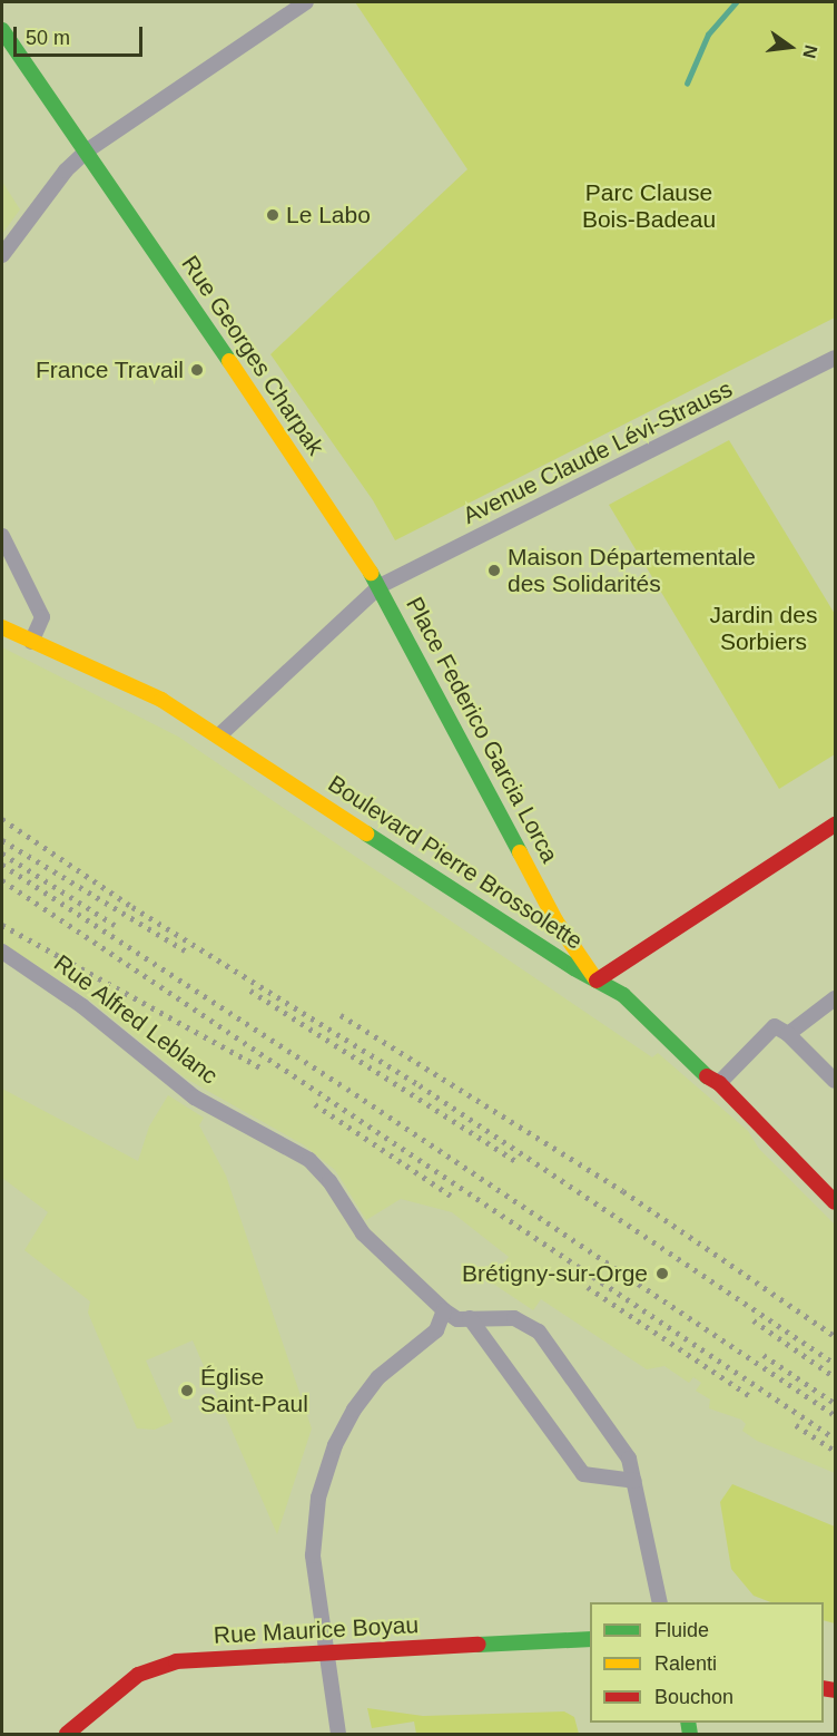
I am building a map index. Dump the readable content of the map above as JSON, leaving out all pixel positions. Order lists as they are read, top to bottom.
{
  "streets": {
    "street": [
      "Rue Georges Charpak",
      "Avenue Claude Lévi-Strauss",
      "Place Federico Garcia Lorca",
      "Boulevard Pierre Brossolette",
      "Rue Alfred Leblanc",
      "Rue Maurice Boyau"
    ]
  },
  "crossings": [
    ["Rue Georges Charpak", "Avenue Claude Lévi-Strauss"],
    ["Rue Georges Charpak", "Place Federico Garcia Lorca"],
    ["Avenue Claude Lévi-Strauss", "Place Federico Garcia Lorca"],
    ["Place Federico Garcia Lorca", "Boulevard Pierre Brossolette"]
  ],
  "parks": ["Parc Clause Bois-Badeau", "Jardin des Sorbiers"],
  "places": [
    "Le Labo",
    "France Travail",
    "Maison Départementale des Solidarités",
    "Brétigny-sur-Orge",
    "Église Saint-Paul"
  ],
  "legend": ["Fluide", "Ralenti", "Bouchon"],
  "scale_bar": "50 m",
  "north": "right"
}
